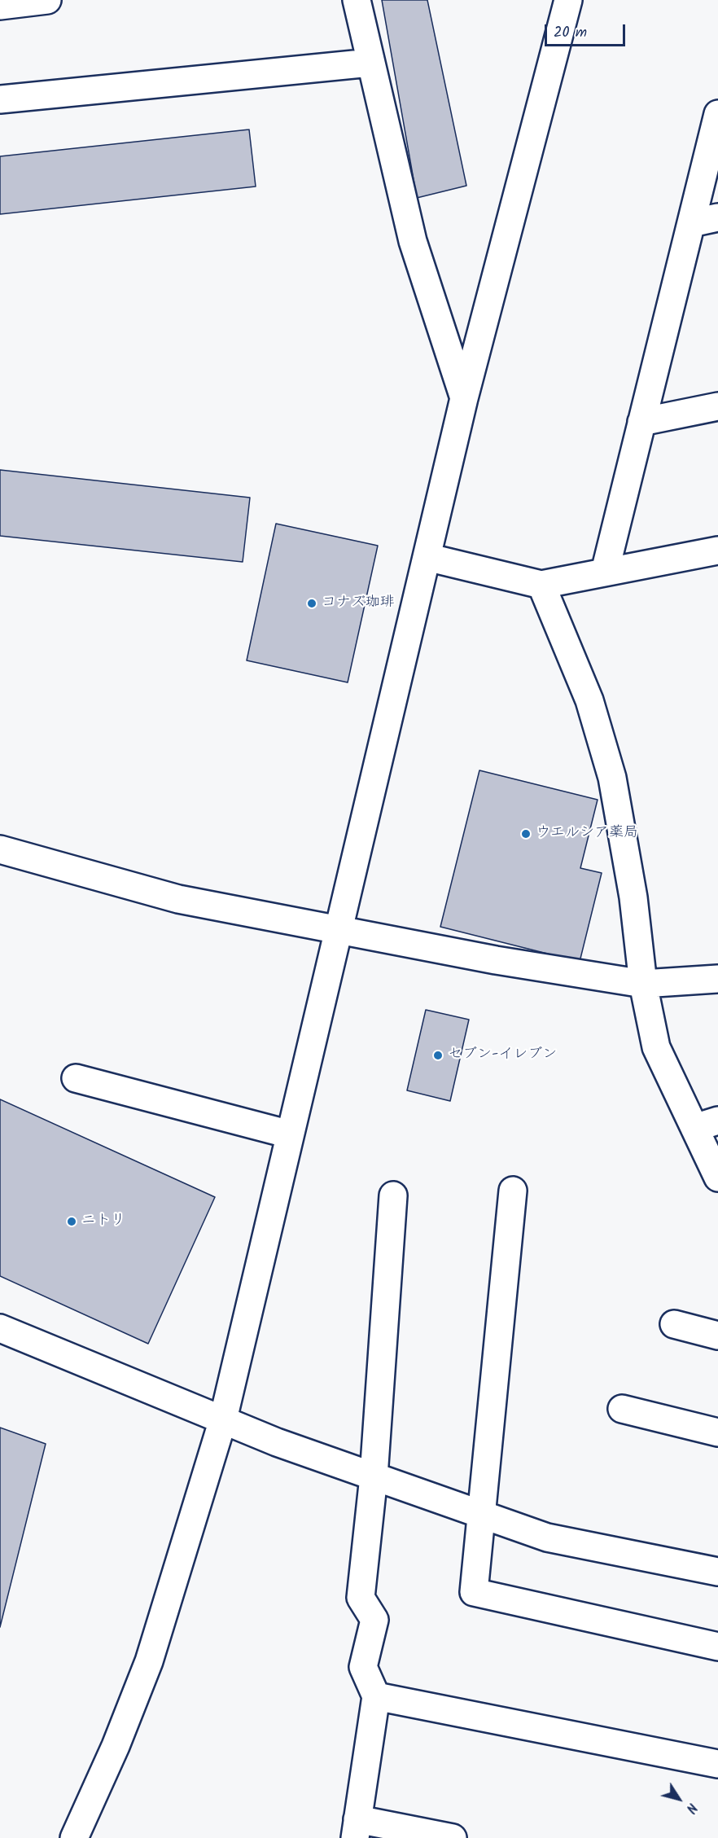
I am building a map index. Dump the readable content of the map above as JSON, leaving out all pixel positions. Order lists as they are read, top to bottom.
{
  "places": [
    "コナズ珈琲",
    "ウエルシア薬局",
    "セブン-イレブン",
    "ニトリ"
  ],
  "scale_bar": "20 m",
  "north": "bottom right"
}
